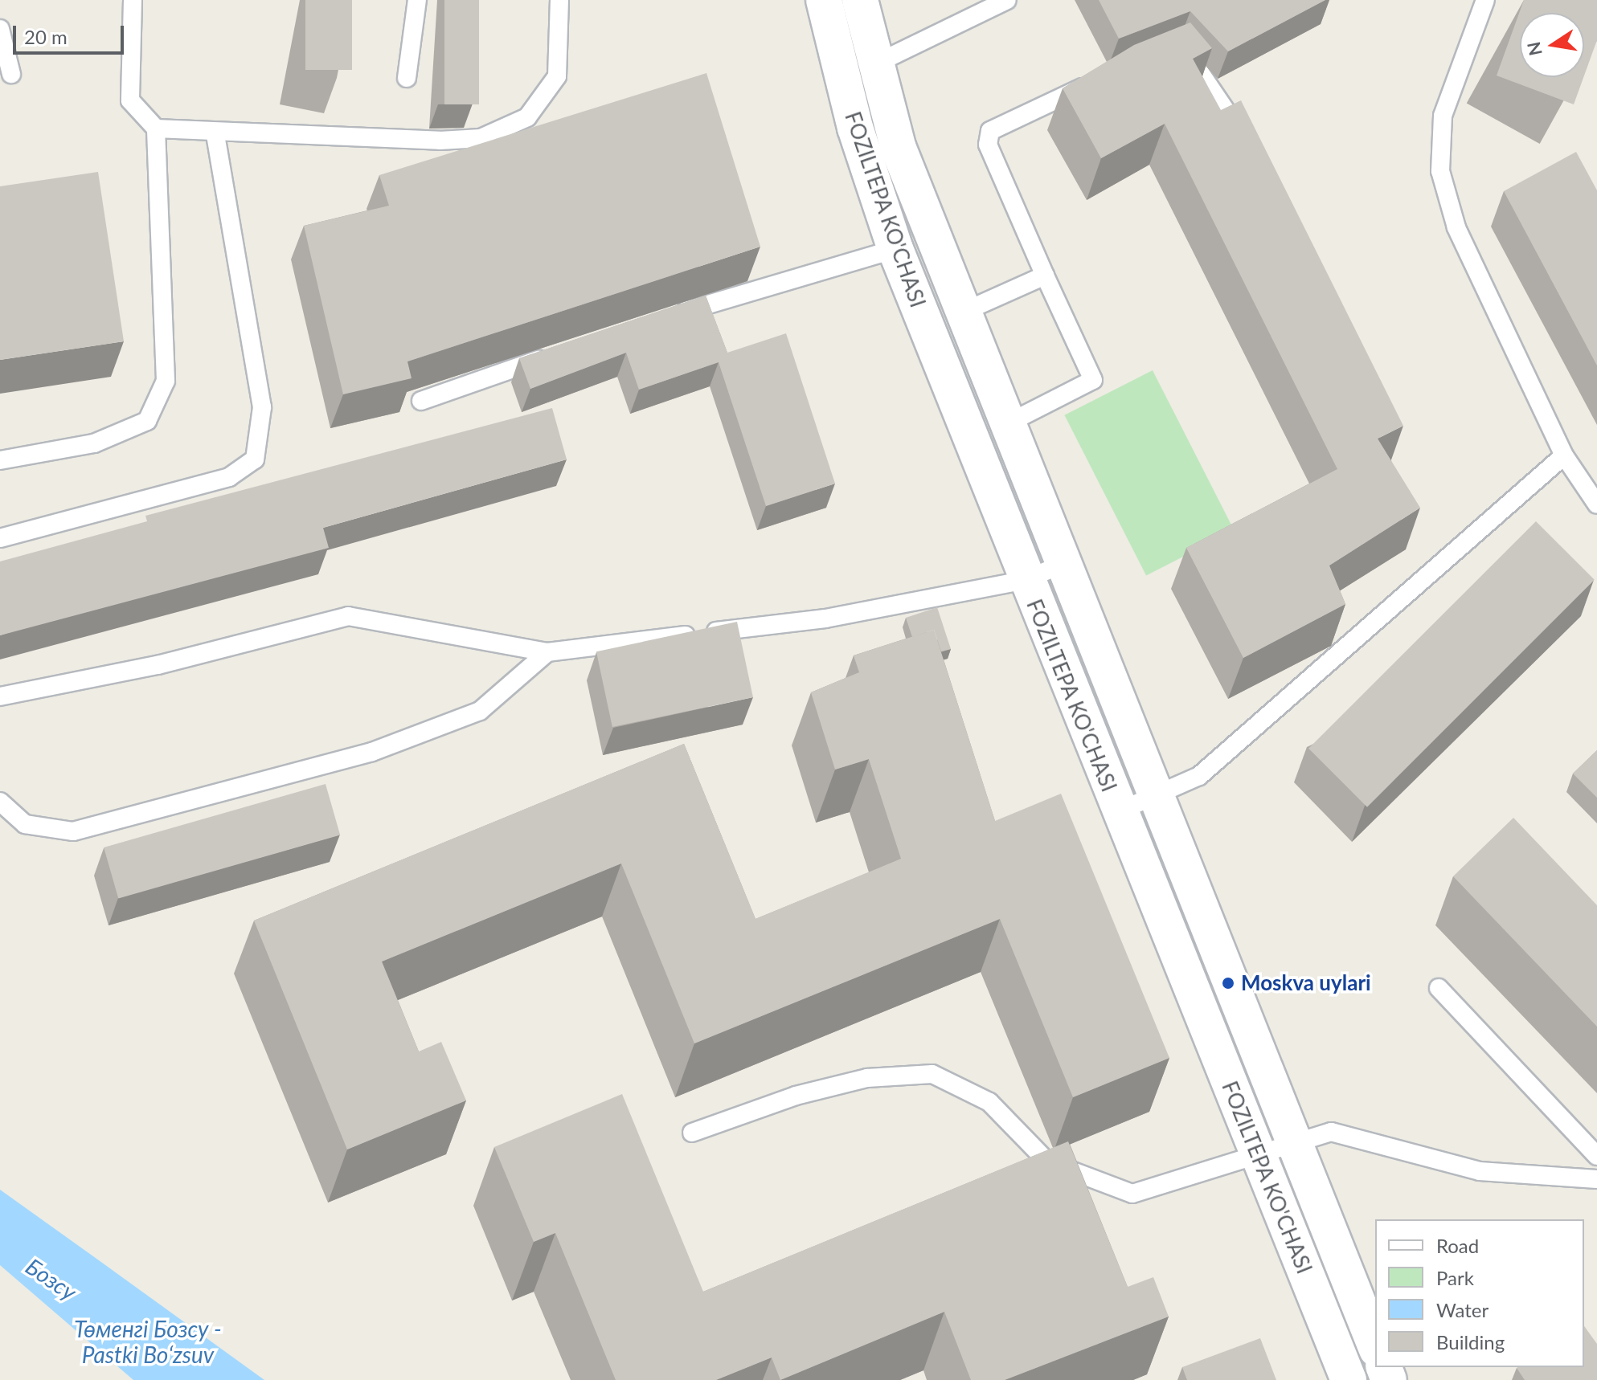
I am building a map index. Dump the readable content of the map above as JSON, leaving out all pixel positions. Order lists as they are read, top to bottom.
{
  "streets": {
    "main road": ["FOZILTEPA KO'CHASI"]
  },
  "water": ["Бозсу", "Төменгі Бозсу - Pastki Boʻzsuv"],
  "places": ["Moskva uylari"],
  "legend": [
    "Road",
    "Park",
    "Water",
    "Building"
  ],
  "scale_bar": "20 m",
  "north": "left"
}
